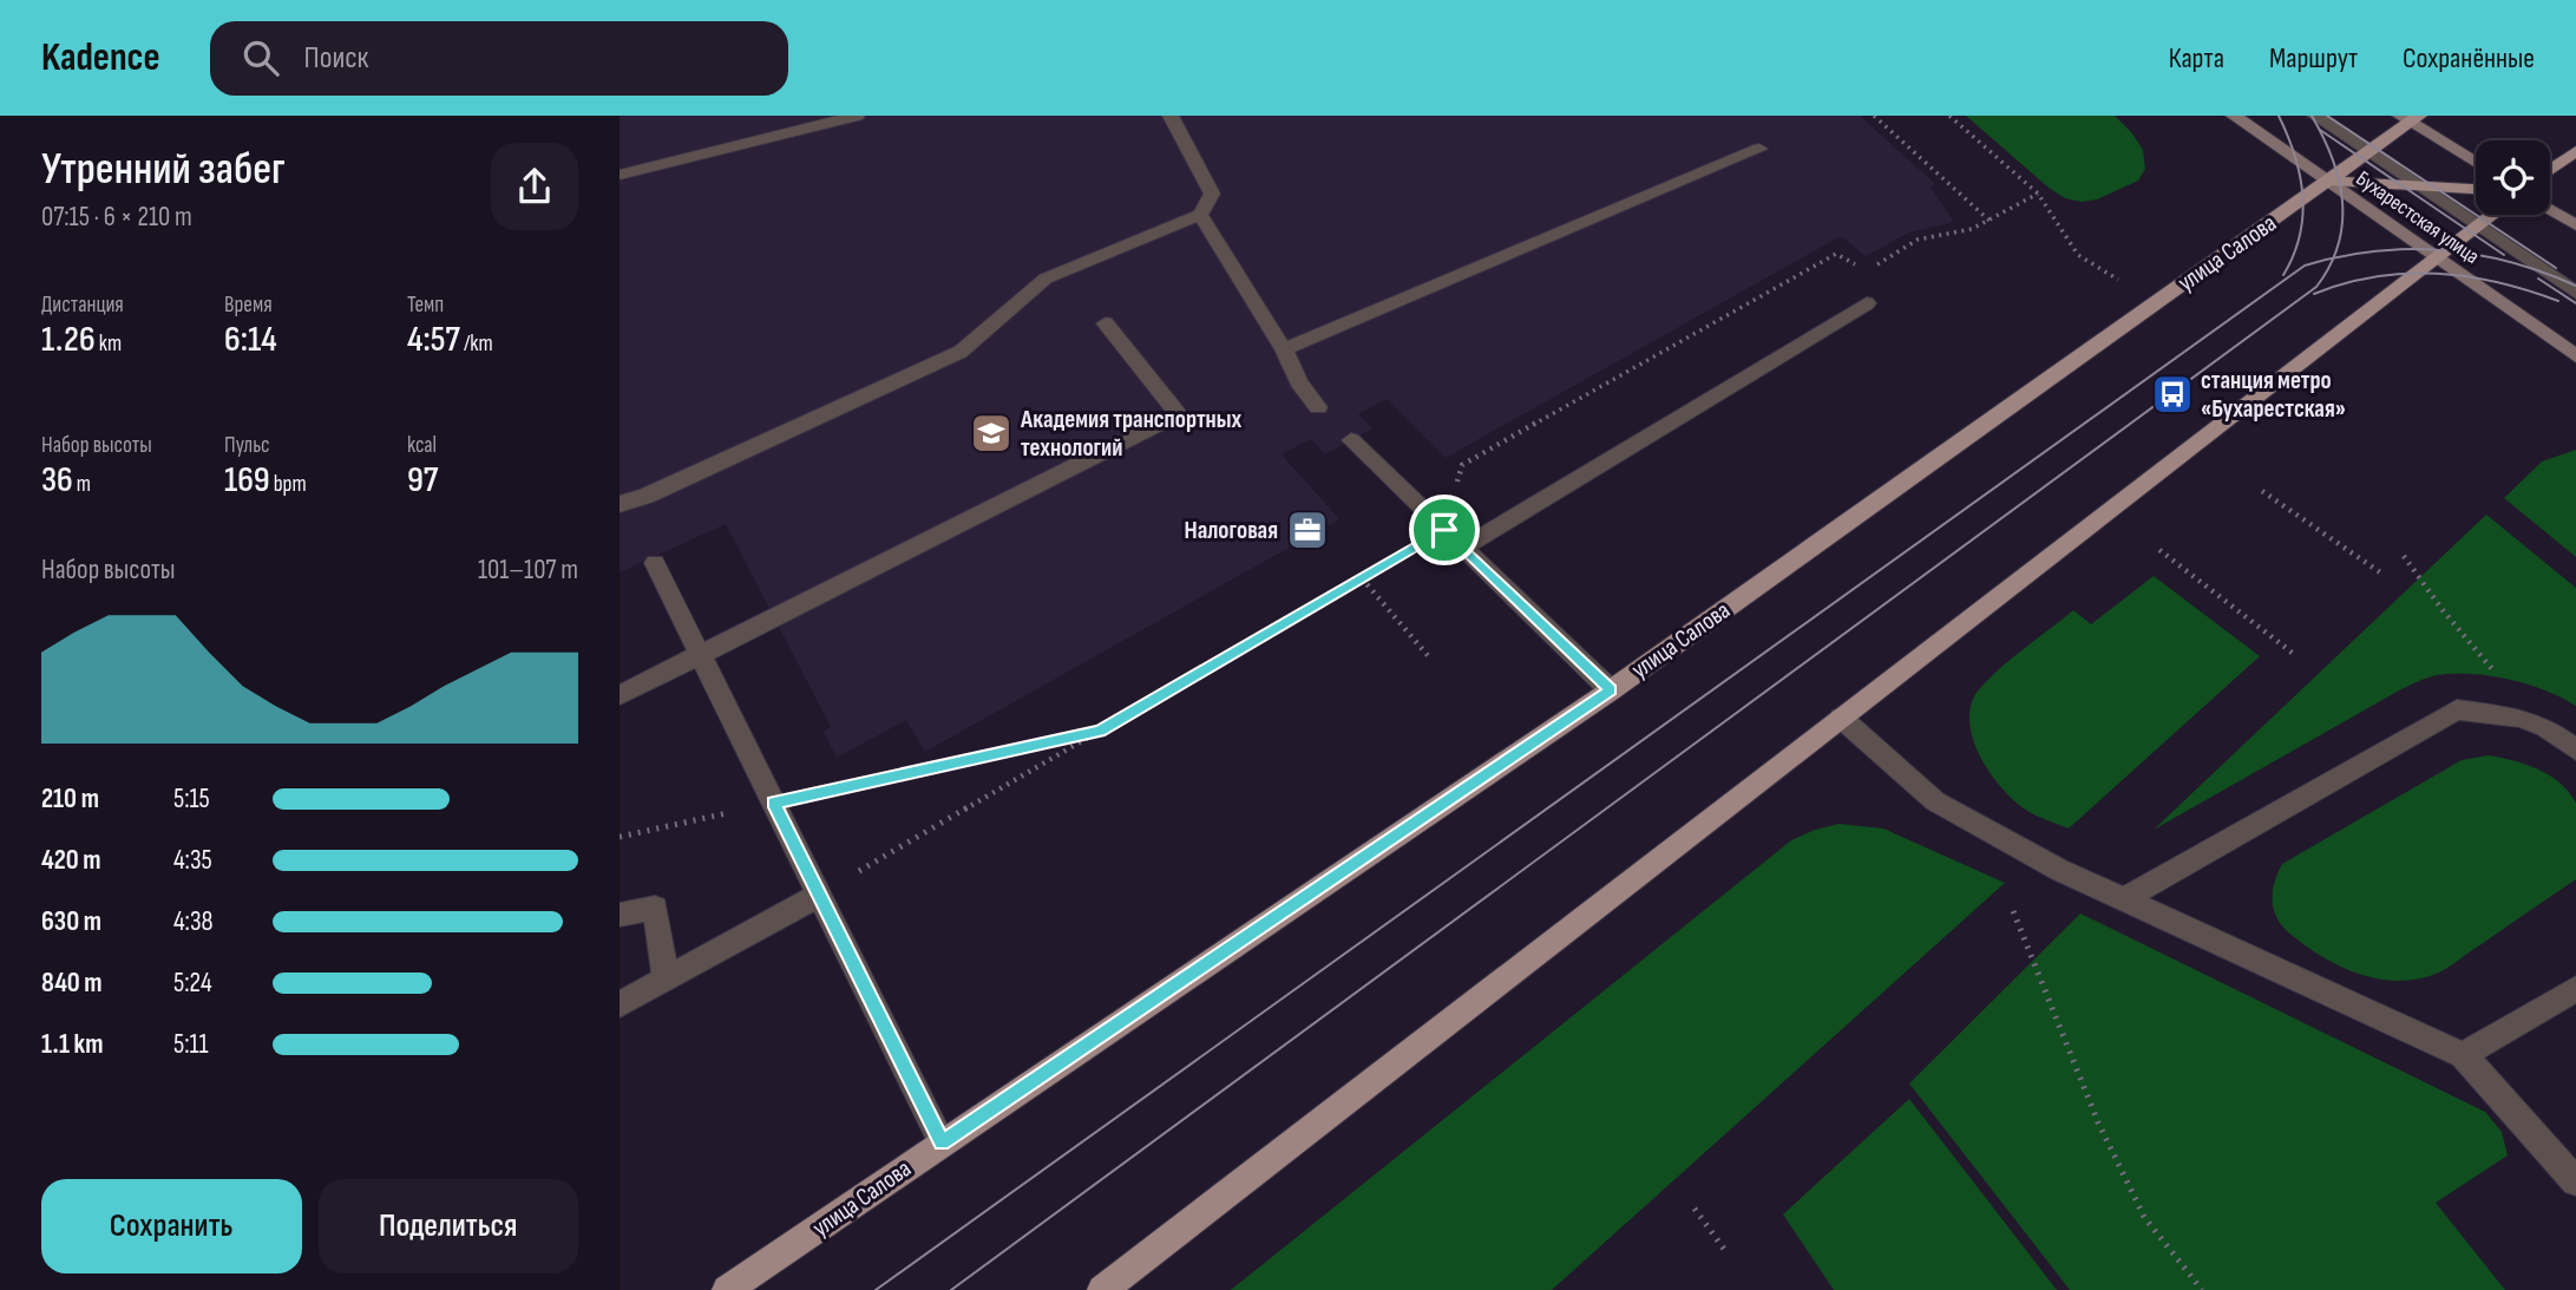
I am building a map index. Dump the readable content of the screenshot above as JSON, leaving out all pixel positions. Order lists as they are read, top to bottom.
{
  "streets": {
    "main road": ["Бухарестская улица", "улица Салова"]
  },
  "crossings": [
    ["Бухарестская улица", "улица Салова"]
  ],
  "places": {
    "bus stop": ["станция метро «Бухарестская»"],
    "school or university": ["Академия транспортных технологий"],
    "office": ["Налоговая"]
  },
  "page": {
    "header": "Kadence",
    "search": "Поиск",
    "nav": ["Карта", "Маршрут", "Сохранённые"],
    "heading": ["Утренний забег", "07:15 · 6 × 210 m"],
    "stats": [
      ["Дистанция", "1.26 km"],
      ["Время", "6:14"],
      ["Темп", "4:57 /km"],
      ["Набор высоты", "36 m"],
      ["Пульс", "169 bpm"],
      ["kcal", "97"]
    ],
    "chart": ["Набор высоты", "101–107 m"],
    "list": [
      {
        "name": "210 m",
        "note": "5:15"
      },
      {
        "name": "420 m",
        "note": "4:35"
      },
      {
        "name": "630 m",
        "note": "4:38"
      },
      {
        "name": "840 m",
        "note": "5:24"
      },
      {
        "name": "1.1 km",
        "note": "5:11"
      }
    ],
    "buttons": ["Сохранить", "Поделиться"]
  }
}
